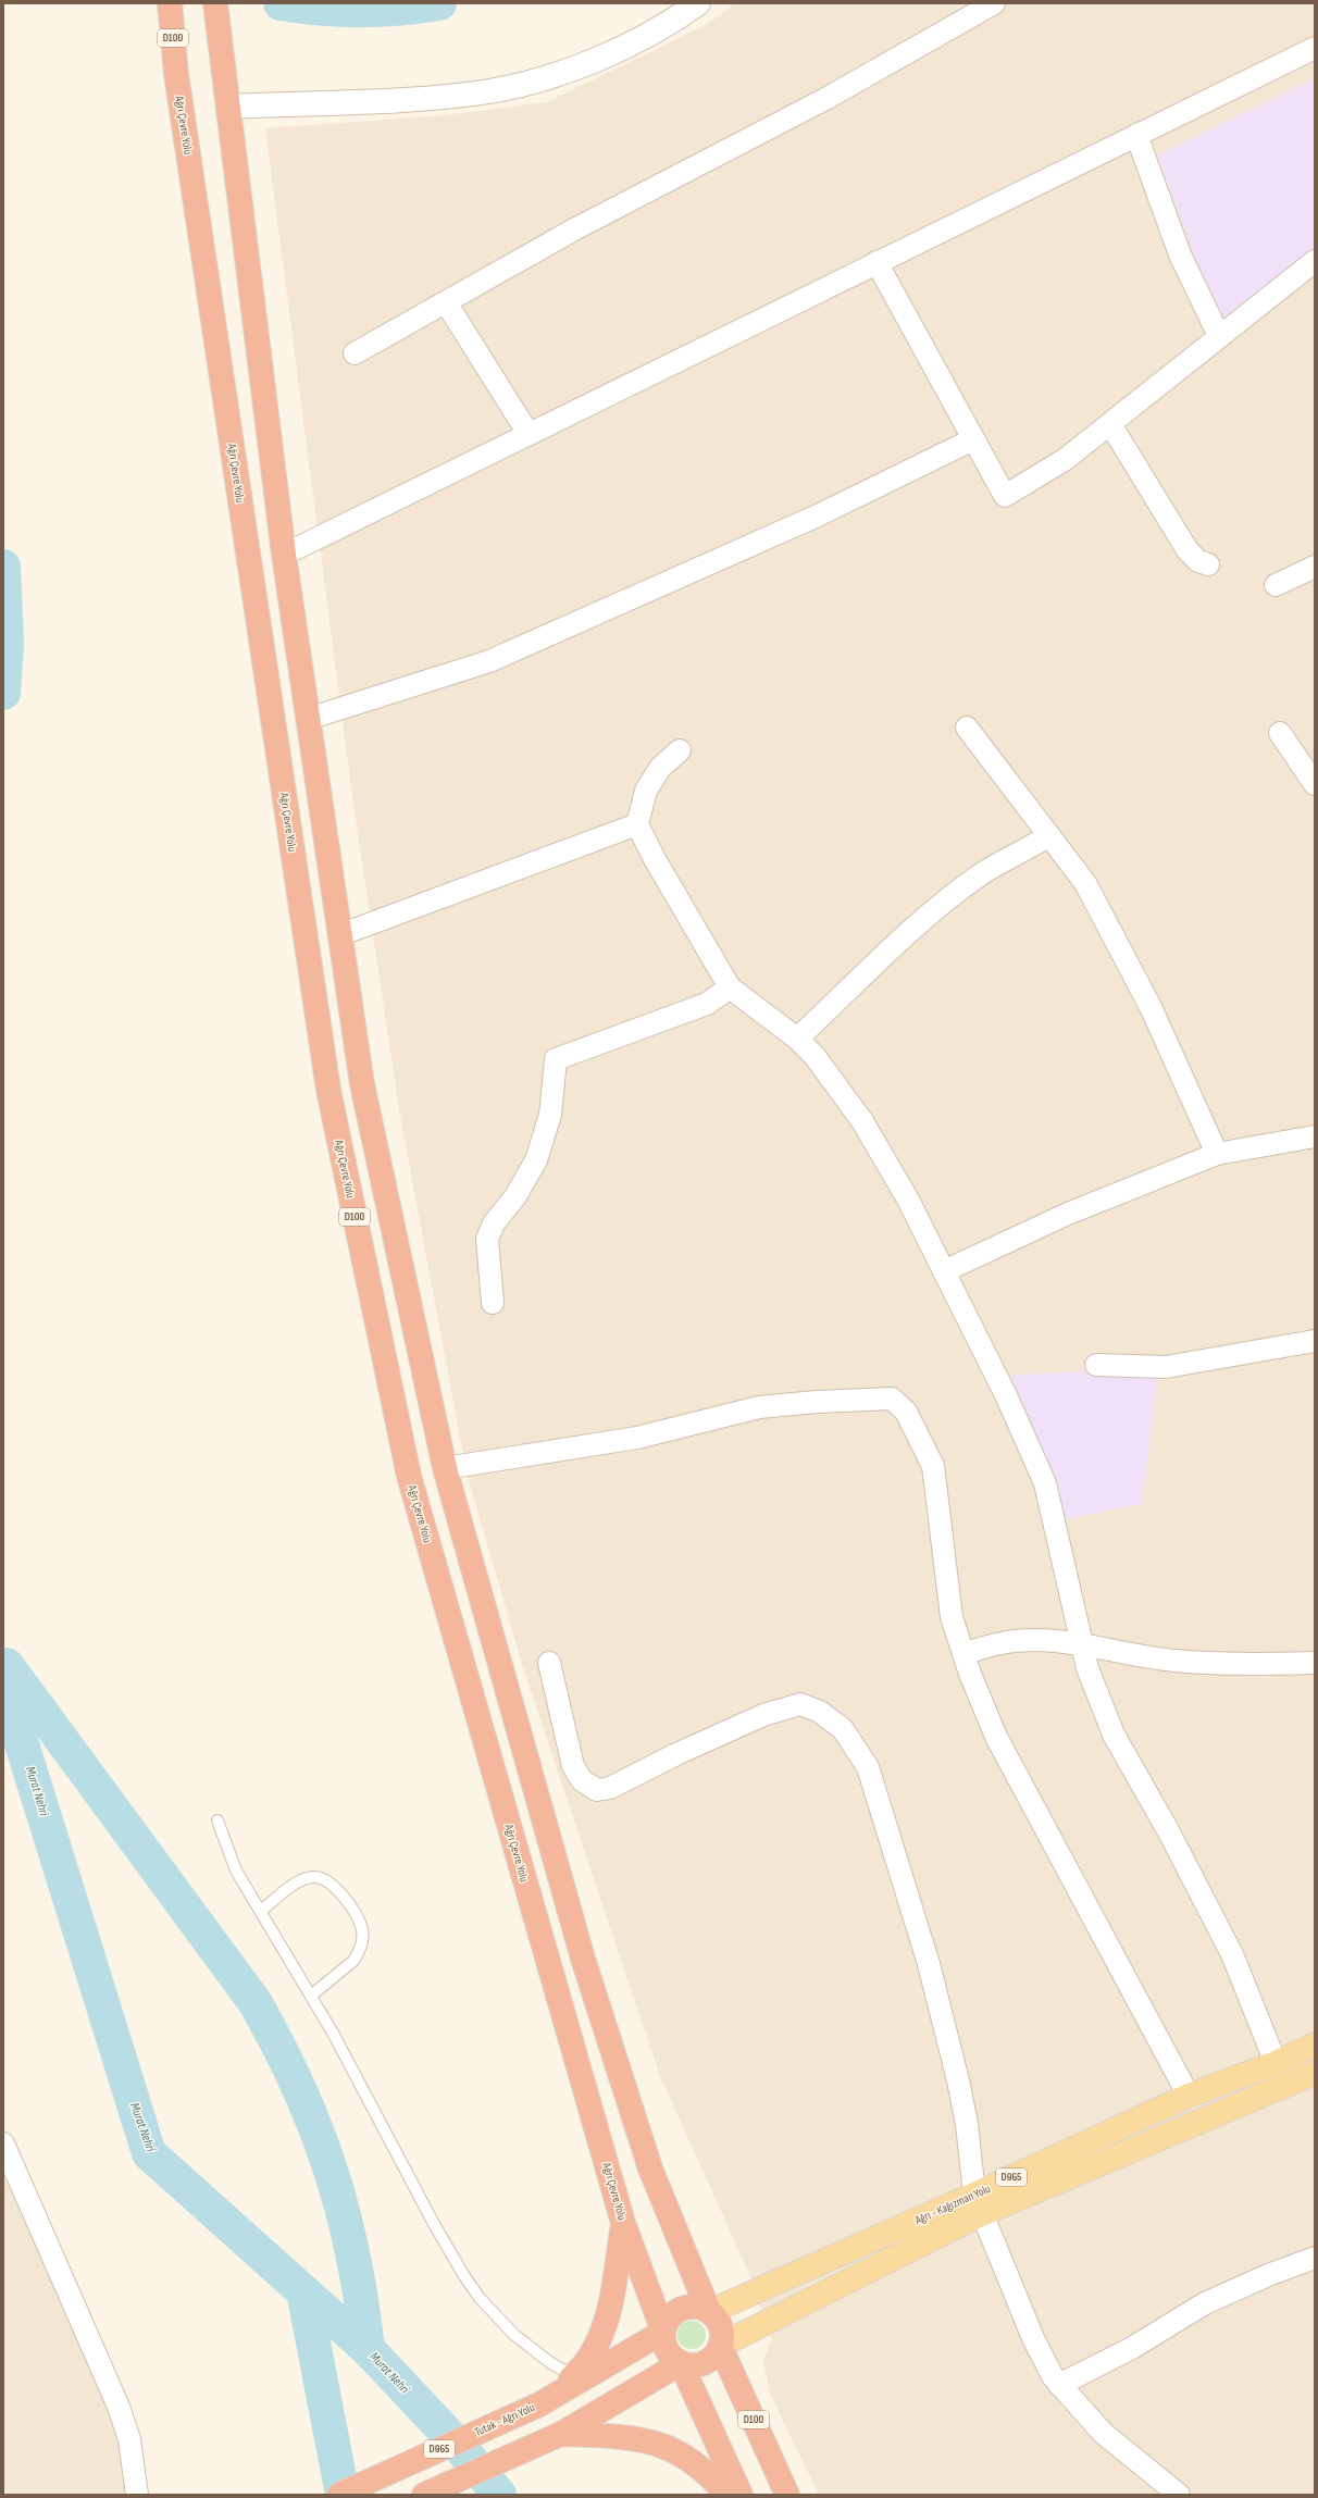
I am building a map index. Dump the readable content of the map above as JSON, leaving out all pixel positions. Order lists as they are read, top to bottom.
{
  "streets": {
    "highway": [
      "D100",
      "Ağrı Çevre Yolu",
      "D965",
      "Tutak - Ağrı Yolu"
    ],
    "main road": ["Ağrı - Kağızman Yolu"]
  },
  "crossings": [
    ["D100", "Ağrı Çevre Yolu"],
    ["D100", "Ağrı - Kağızman Yolu"],
    ["D100", "Tutak - Ağrı Yolu"],
    ["Ağrı Çevre Yolu", "Ağrı - Kağızman Yolu"],
    ["Ağrı Çevre Yolu", "Tutak - Ağrı Yolu"],
    ["Ağrı - Kağızman Yolu", "Tutak - Ağrı Yolu"]
  ],
  "water": ["Murat Nehri"]
}
